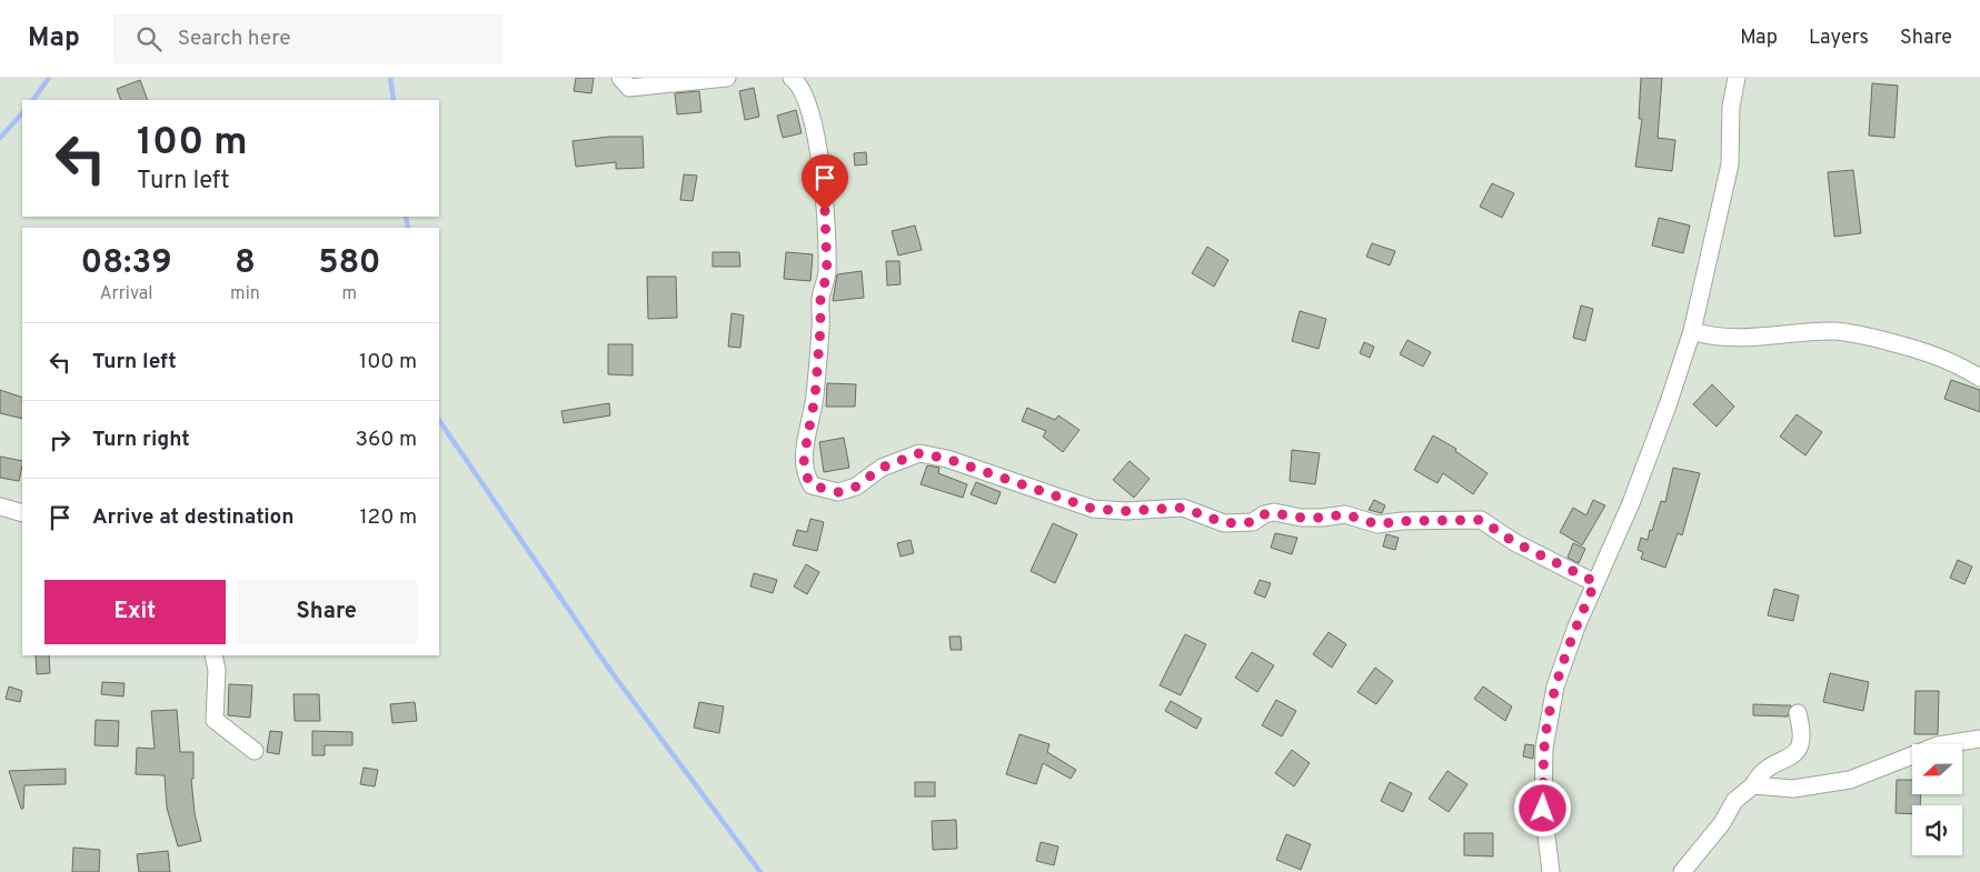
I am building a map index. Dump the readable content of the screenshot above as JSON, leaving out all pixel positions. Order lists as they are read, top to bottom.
{
  "north": "left",
  "page": {
    "header": "Map",
    "search": "Search here",
    "nav": ["Map", "Layers", "Share"],
    "turn": ["100 m", "Turn left"],
    "eta": [
      "08:39",
      "Arrival",
      "8",
      "min",
      "580",
      "m"
    ],
    "list": [
      {
        "name": "Turn left",
        "value": "100 m"
      },
      {
        "name": "Turn right",
        "value": "360 m"
      },
      {
        "name": "Arrive at destination",
        "value": "120 m"
      }
    ],
    "buttons": ["Exit", "Share"]
  }
}
